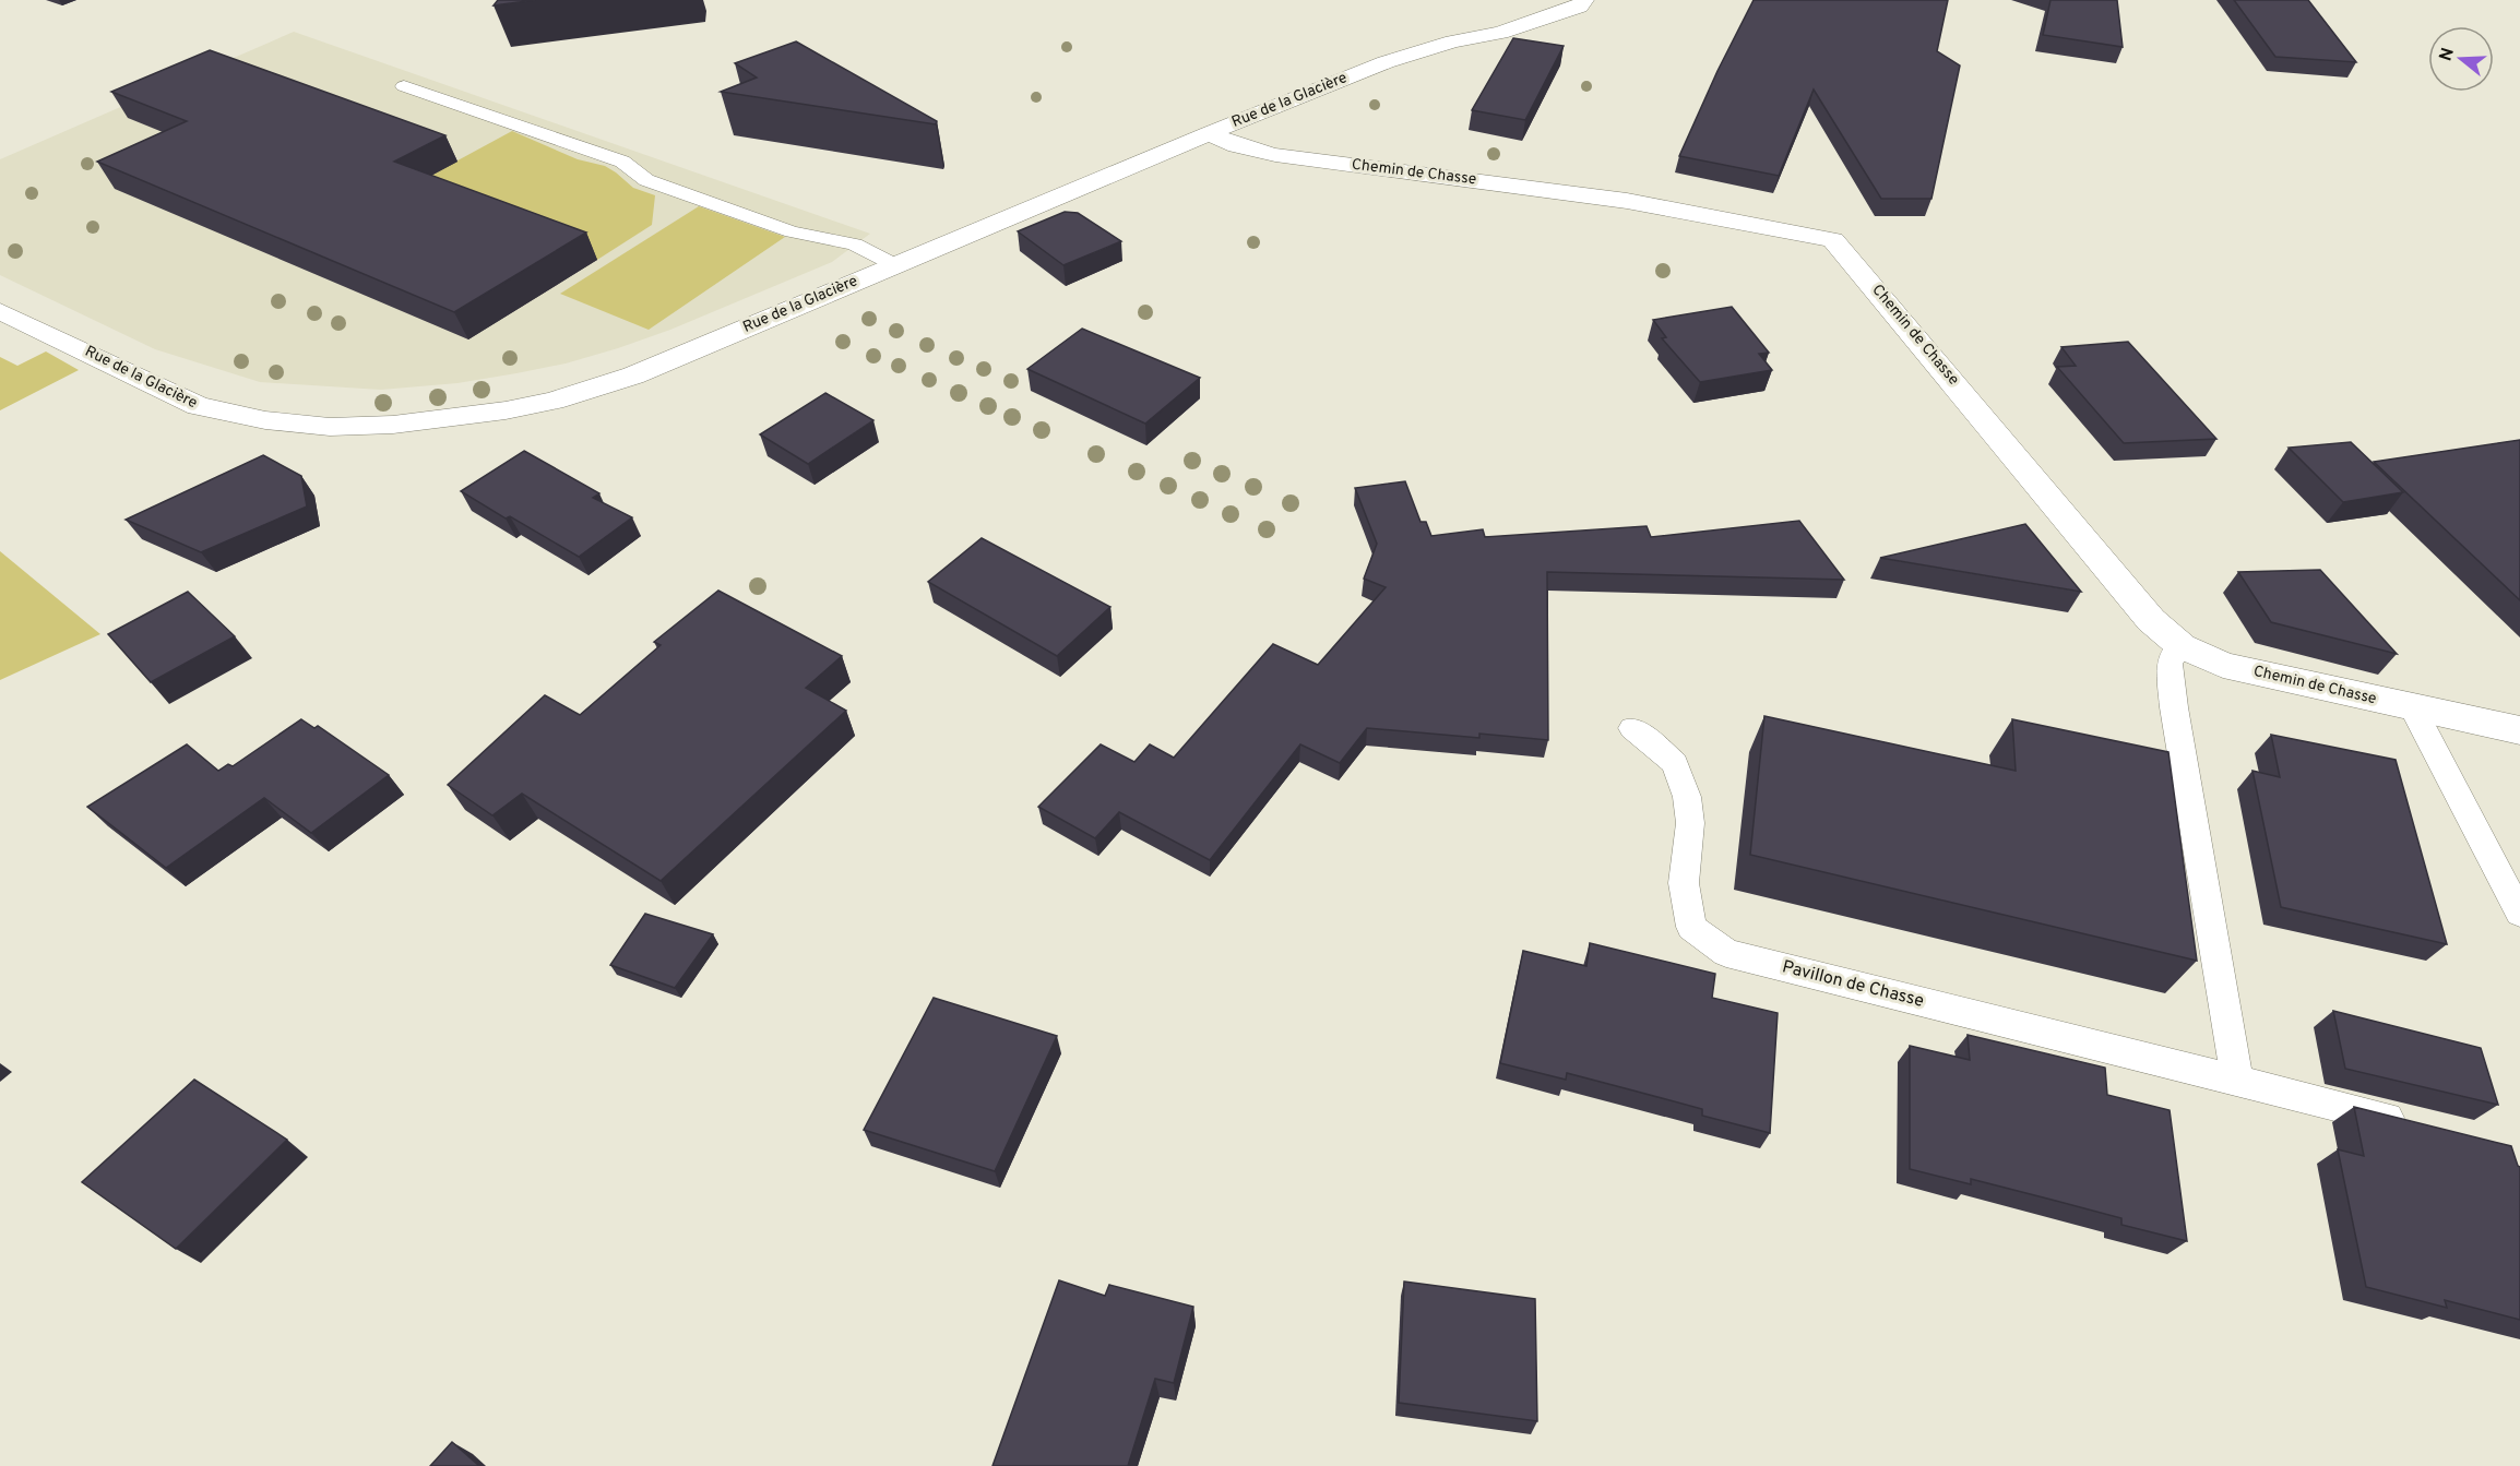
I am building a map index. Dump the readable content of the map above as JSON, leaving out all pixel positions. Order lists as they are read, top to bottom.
{
  "streets": {
    "street": ["Rue de la Glacière", "Chemin de Chasse"],
    "lane": ["Pavillon de Chasse"]
  },
  "crossings": [
    ["Rue de la Glacière", "Chemin de Chasse"]
  ],
  "north": "left"
}
